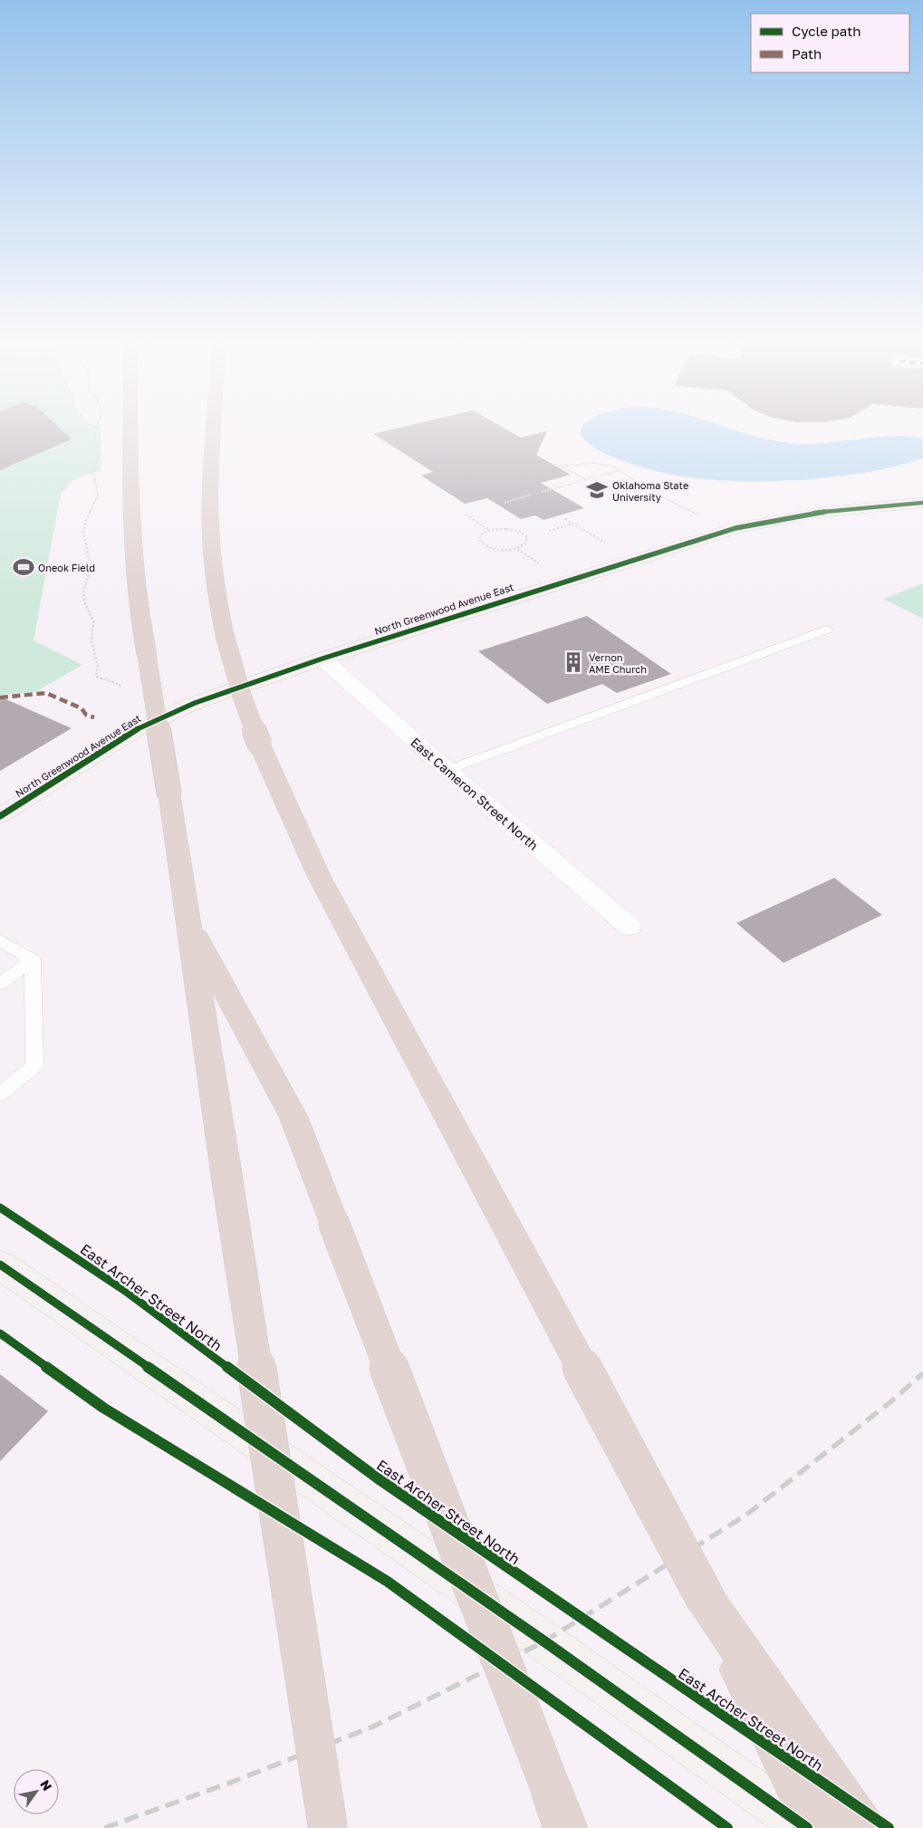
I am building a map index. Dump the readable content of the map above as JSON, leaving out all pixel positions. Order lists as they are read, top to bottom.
{
  "streets": {
    "street": ["North Greenwood Avenue East", "East Cameron Street North"],
    "cycle path": ["East Archer Street North"]
  },
  "crossings": [
    ["North Greenwood Avenue East", "East Cameron Street North"]
  ],
  "places": {
    "school or university": ["Oklahoma State University"],
    "sports": ["Oneok Field"],
    "building": ["Vernon AME Church"]
  },
  "legend": ["Cycle path", "Path"],
  "north": "top right"
}
